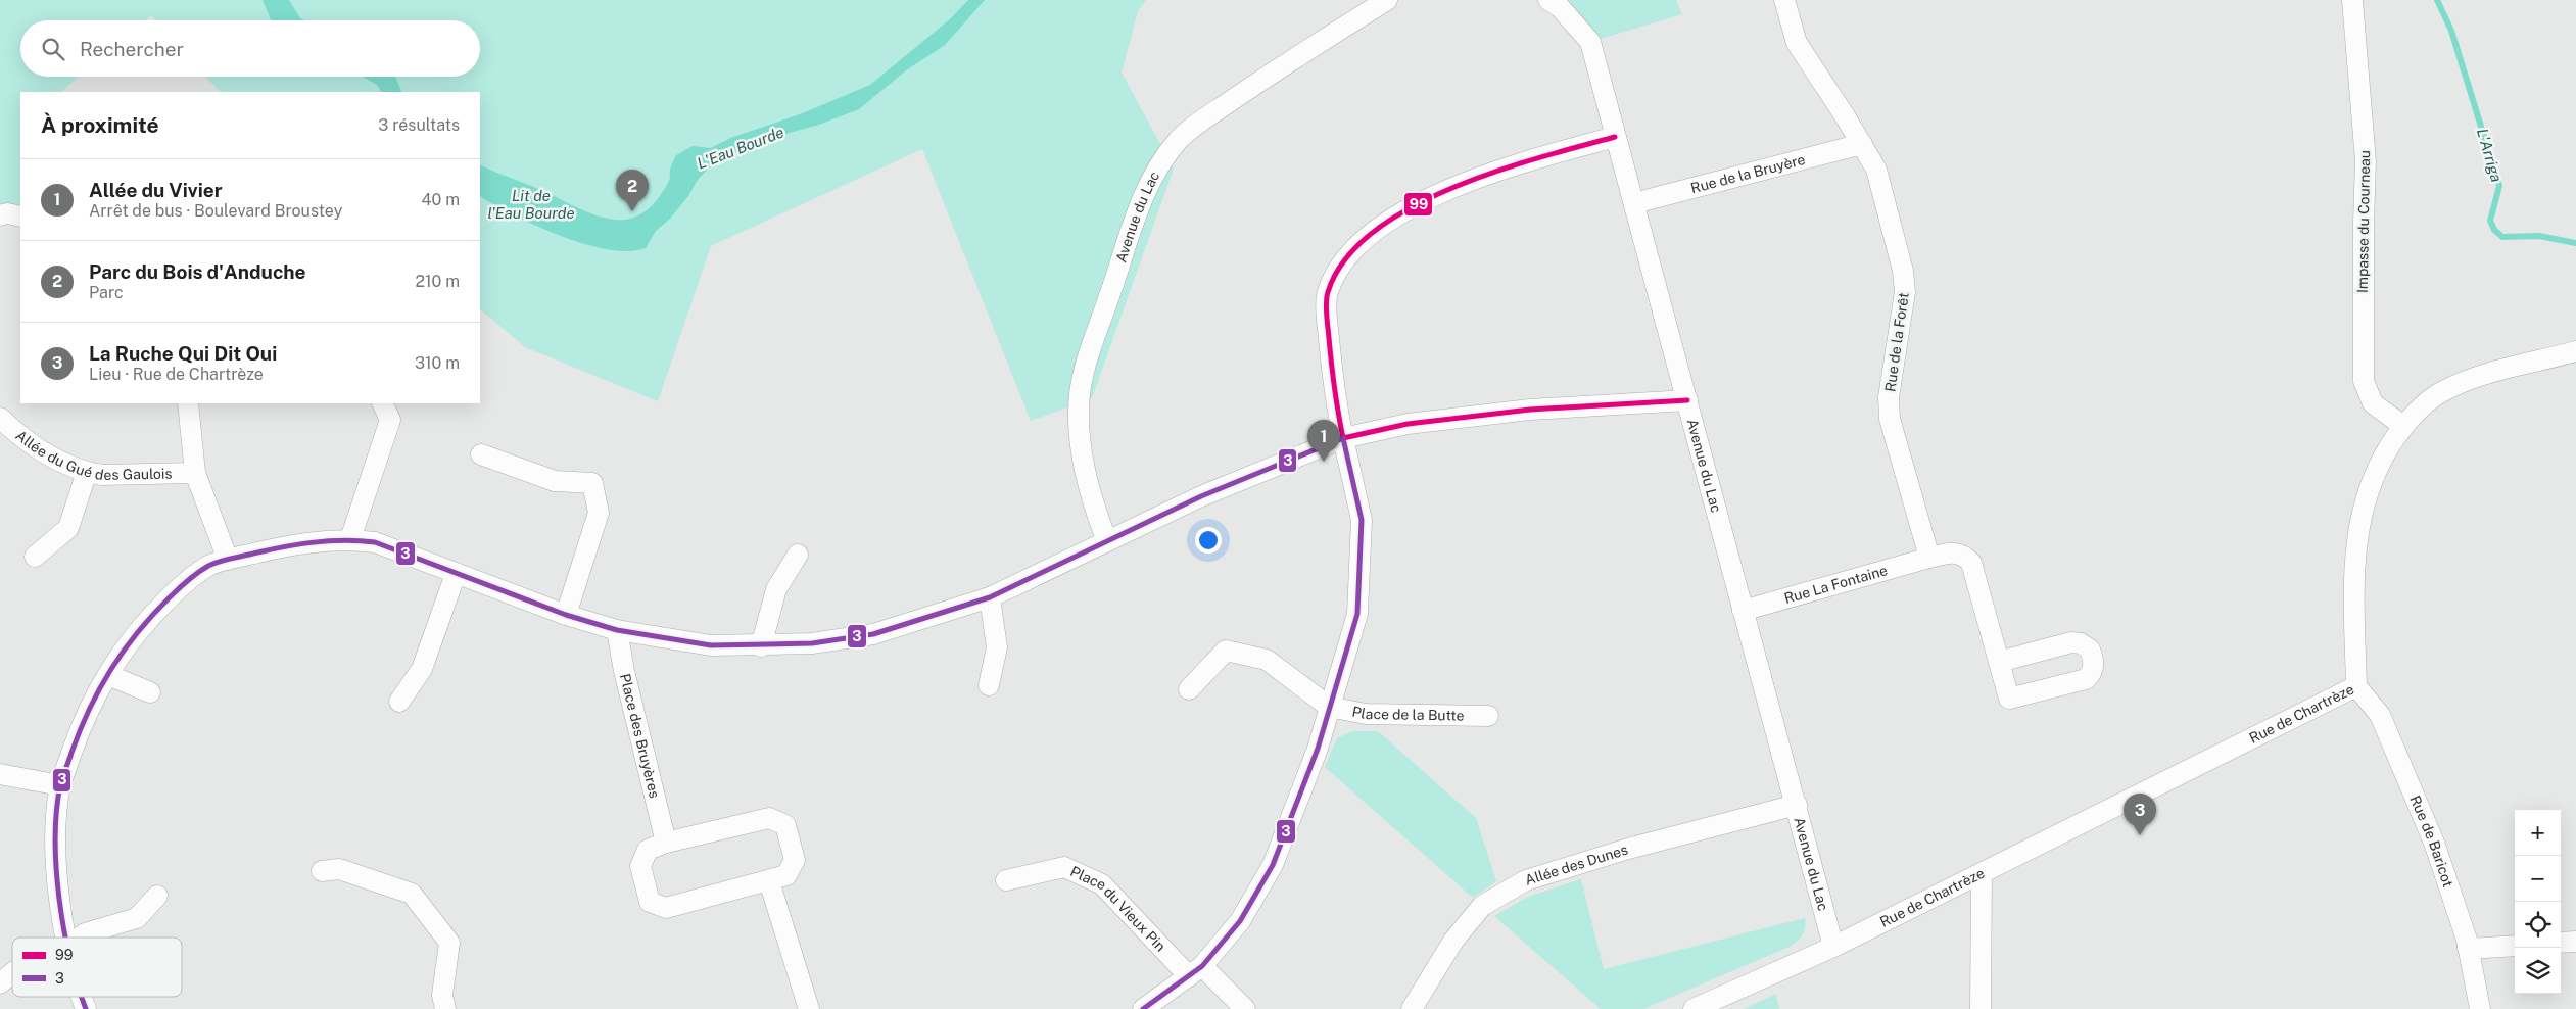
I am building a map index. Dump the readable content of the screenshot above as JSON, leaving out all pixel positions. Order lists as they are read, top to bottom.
{
  "streets": {
    "street": [
      "Rue de la Bruyère",
      "Avenue du Lac",
      "Impasse du Courneau",
      "Rue de la Forêt",
      "Allée du Gué des Gaulois",
      "Rue La Fontaine",
      "Place de la Butte",
      "Rue de Chartrèze",
      "Place des Bruyères",
      "Rue de Baricot",
      "Allée des Dunes",
      "Place du Vieux Pin"
    ]
  },
  "crossings": [
    ["Rue de la Bruyère", "Avenue du Lac"],
    ["Rue de la Bruyère", "Rue de la Forêt"],
    ["Avenue du Lac", "Rue La Fontaine"],
    ["Avenue du Lac", "Rue de Chartrèze"],
    ["Avenue du Lac", "Allée des Dunes"],
    ["Impasse du Courneau", "Rue de Chartrèze"],
    ["Rue de la Forêt", "Rue La Fontaine"],
    ["Rue de Chartrèze", "Rue de Baricot"]
  ],
  "water": ["L'Eau Bourde", "L'Arriga", "Lit de l'Eau Bourde"],
  "lines": ["transit line 99", "transit line 3"],
  "legend": ["99", "3"],
  "page": {
    "search": "Rechercher",
    "heading": ["À proximité", "3 résultats"],
    "list": [
      {
        "mark": "1",
        "name": "Allée du Vivier",
        "note": "Arrêt de bus · Boulevard Broustey",
        "value": "40 m"
      },
      {
        "mark": "2",
        "name": "Parc du Bois d'Anduche",
        "note": "Parc",
        "value": "210 m"
      },
      {
        "mark": "3",
        "name": "La Ruche Qui Dit Oui",
        "note": "Lieu · Rue de Chartrèze",
        "value": "310 m"
      }
    ],
    "pins": ["2", "1", "3"],
    "map_buttons": ["+", "−"]
  }
}
